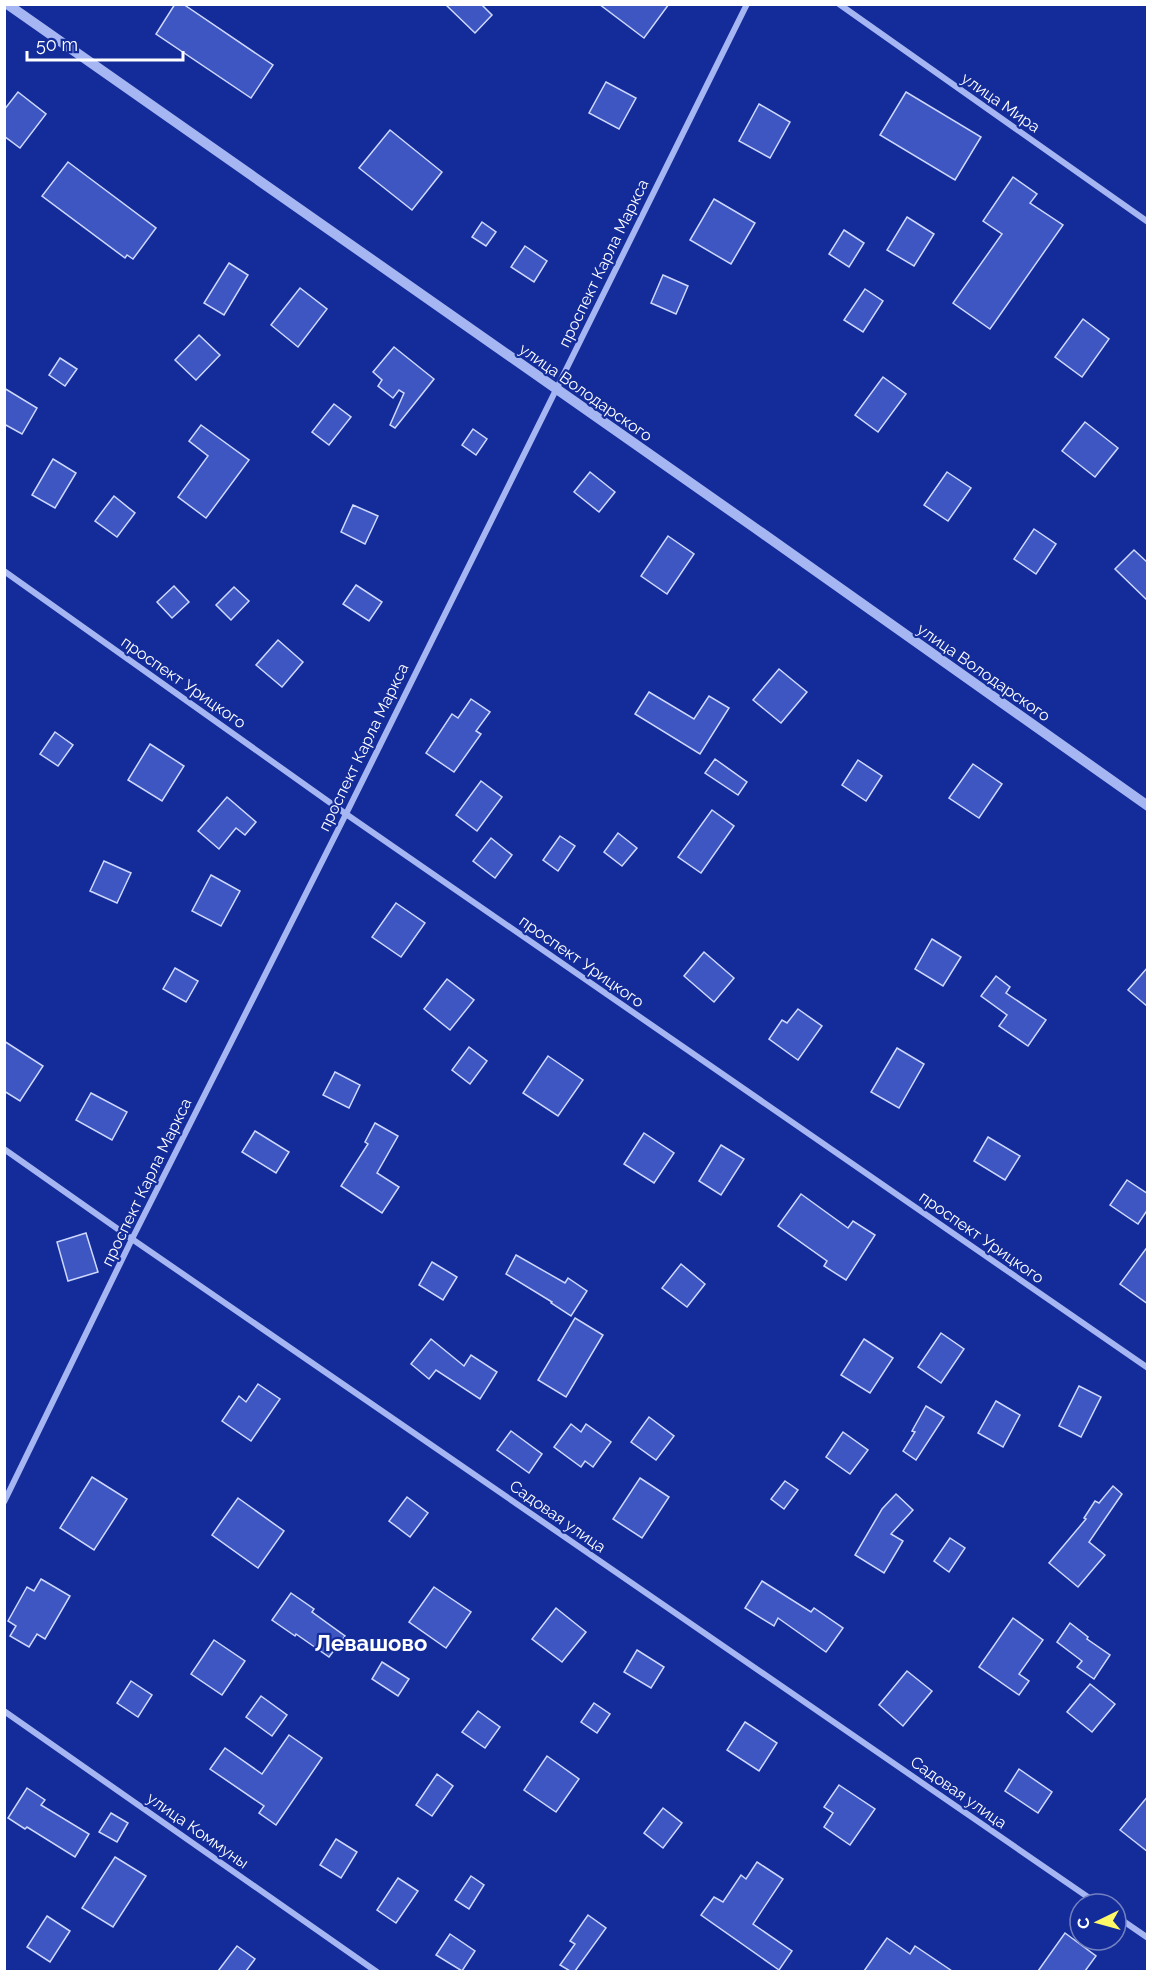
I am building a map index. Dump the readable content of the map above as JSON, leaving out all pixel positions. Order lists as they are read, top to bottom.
{
  "streets": {
    "street": [
      "улица Мира",
      "проспект Карла Маркса",
      "улица Володарского",
      "проспект Урицкого",
      "Садовая улица",
      "улица Коммуны"
    ]
  },
  "crossings": [
    ["проспект Карла Маркса", "улица Володарского"],
    ["проспект Карла Маркса", "проспект Урицкого"],
    ["проспект Карла Маркса", "Садовая улица"]
  ],
  "districts": ["Левашово"],
  "scale_bar": "50 m",
  "north": "left"
}
